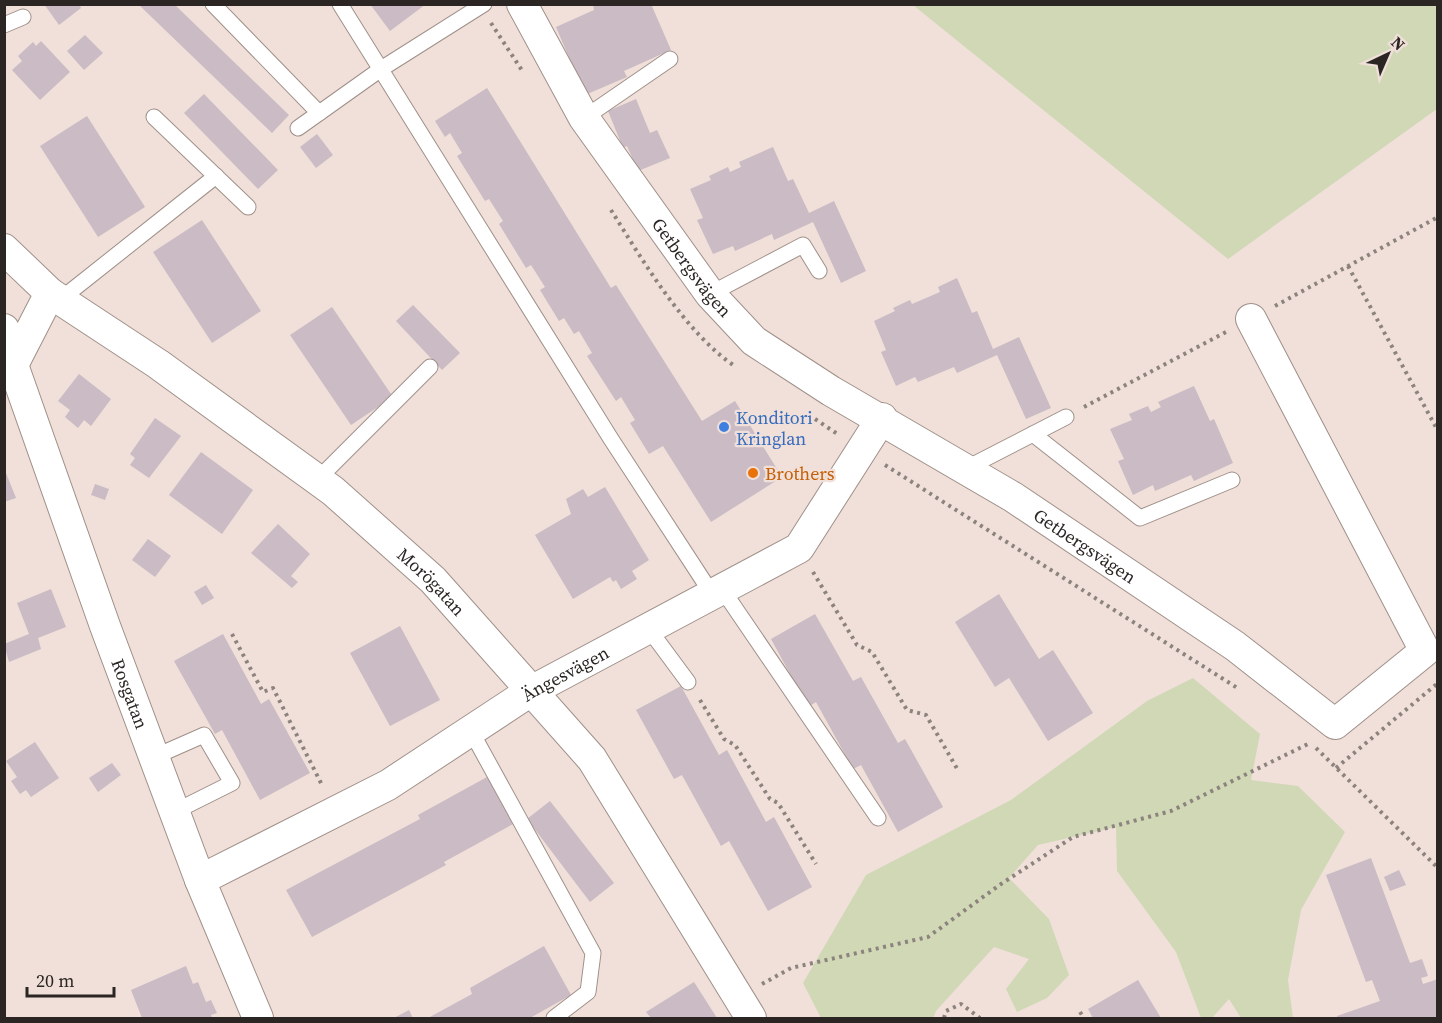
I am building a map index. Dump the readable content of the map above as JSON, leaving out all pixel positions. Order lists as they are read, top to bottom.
{
  "streets": {
    "street": [
      "Getbergsvägen",
      "Morögatan",
      "Ängesvägen",
      "Rosgatan"
    ]
  },
  "crossings": [
    ["Getbergsvägen", "Ängesvägen"],
    ["Morögatan", "Ängesvägen"],
    ["Ängesvägen", "Rosgatan"]
  ],
  "places": ["Konditori Kringlan", "Brothers"],
  "scale_bar": "20 m",
  "north": "top right"
}
